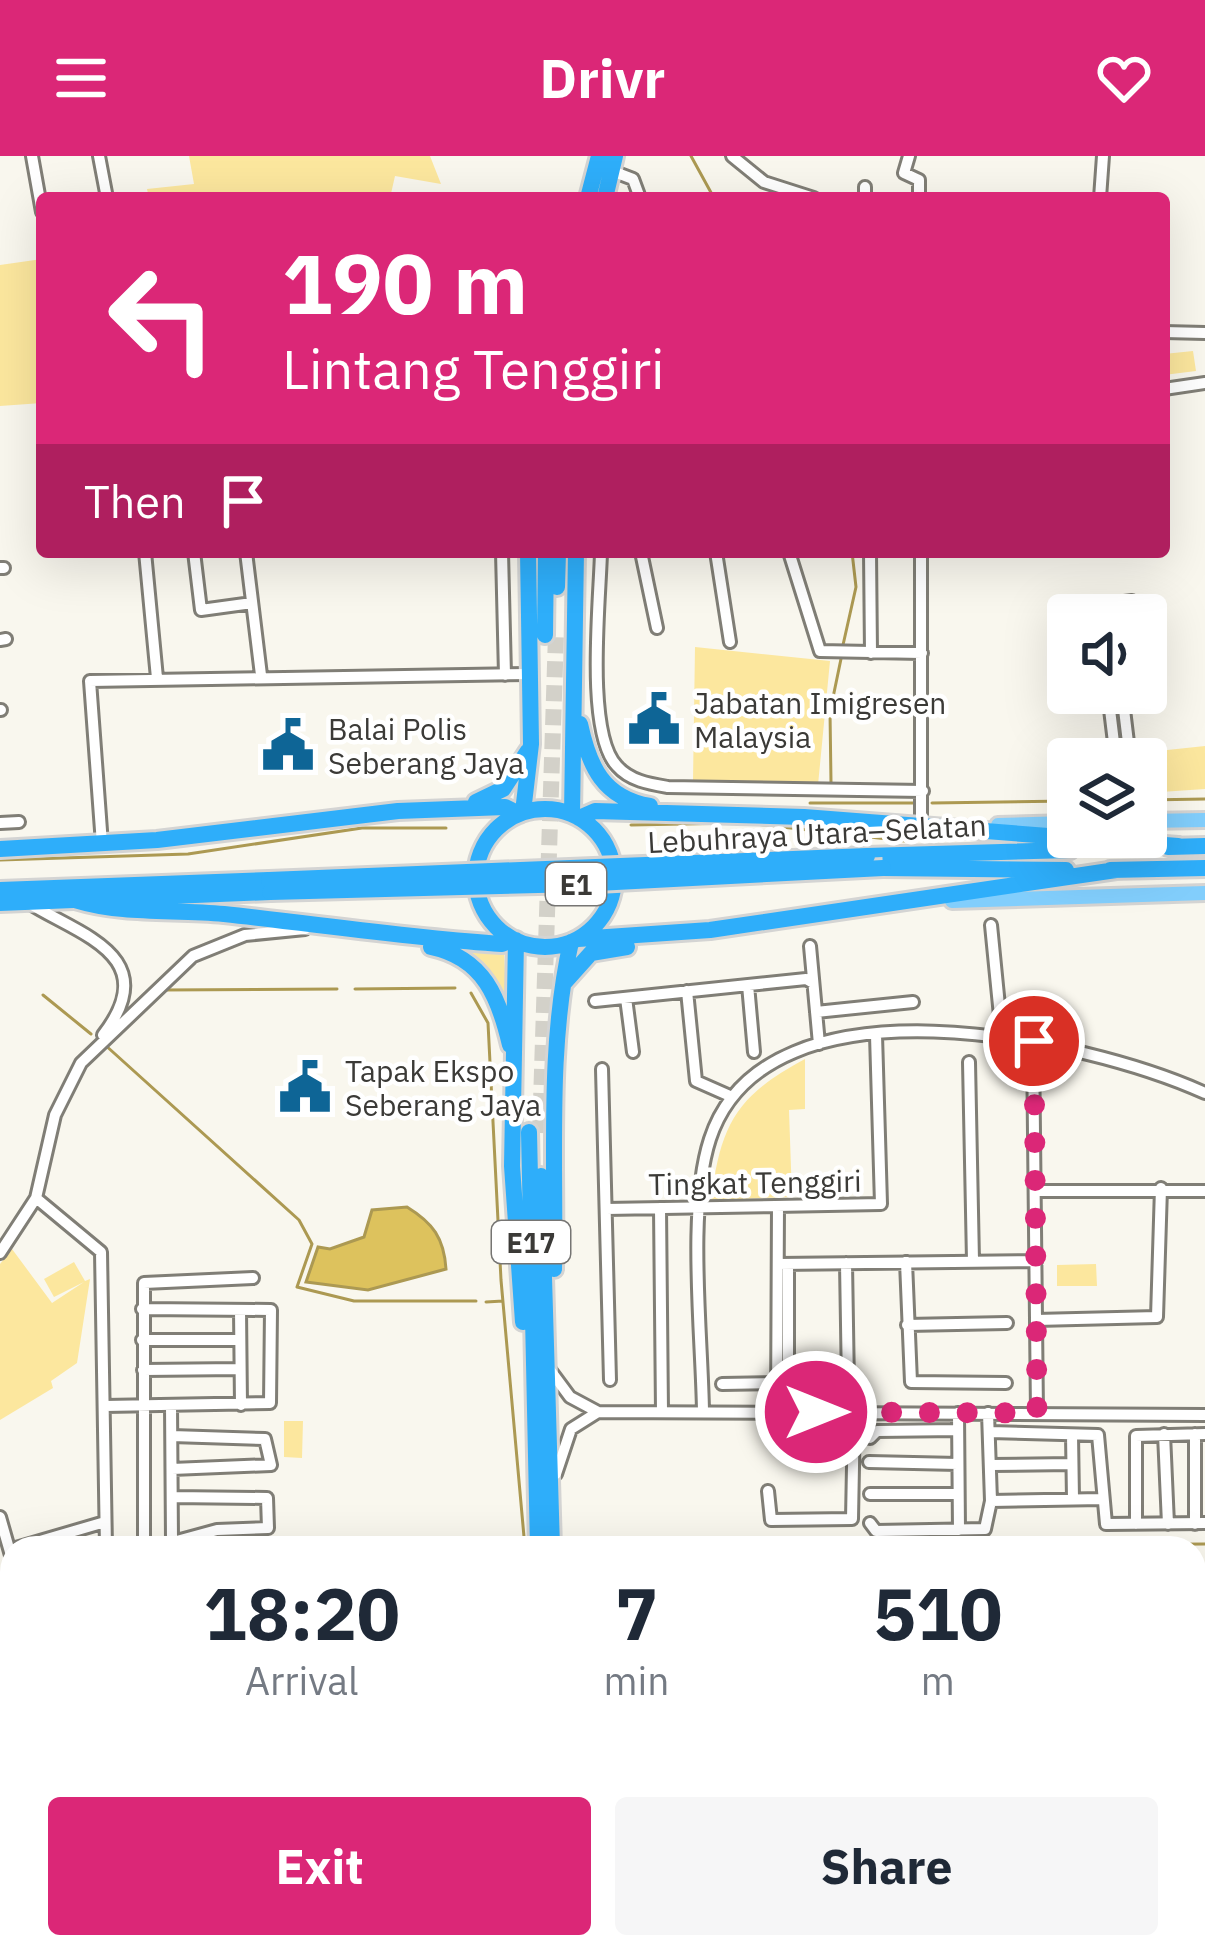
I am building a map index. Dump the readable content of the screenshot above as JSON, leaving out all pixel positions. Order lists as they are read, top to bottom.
{
  "streets": {
    "highway": ["Lebuhraya Utara–Selatan", "E1", "E17"],
    "street": ["Tingkat Tenggiri"]
  },
  "places": {
    "public building": ["Jabatan Imigresen Malaysia", "Balai Polis Seberang Jaya", "Tapak Ekspo Seberang Jaya"]
  },
  "page": {
    "header": "Drivr",
    "turn": ["190 m", "Lintang Tenggiri"],
    "then": "Then",
    "eta": [
      "18:20",
      "Arrival",
      "7",
      "min",
      "510",
      "m"
    ],
    "buttons": ["Exit", "Share"]
  }
}
